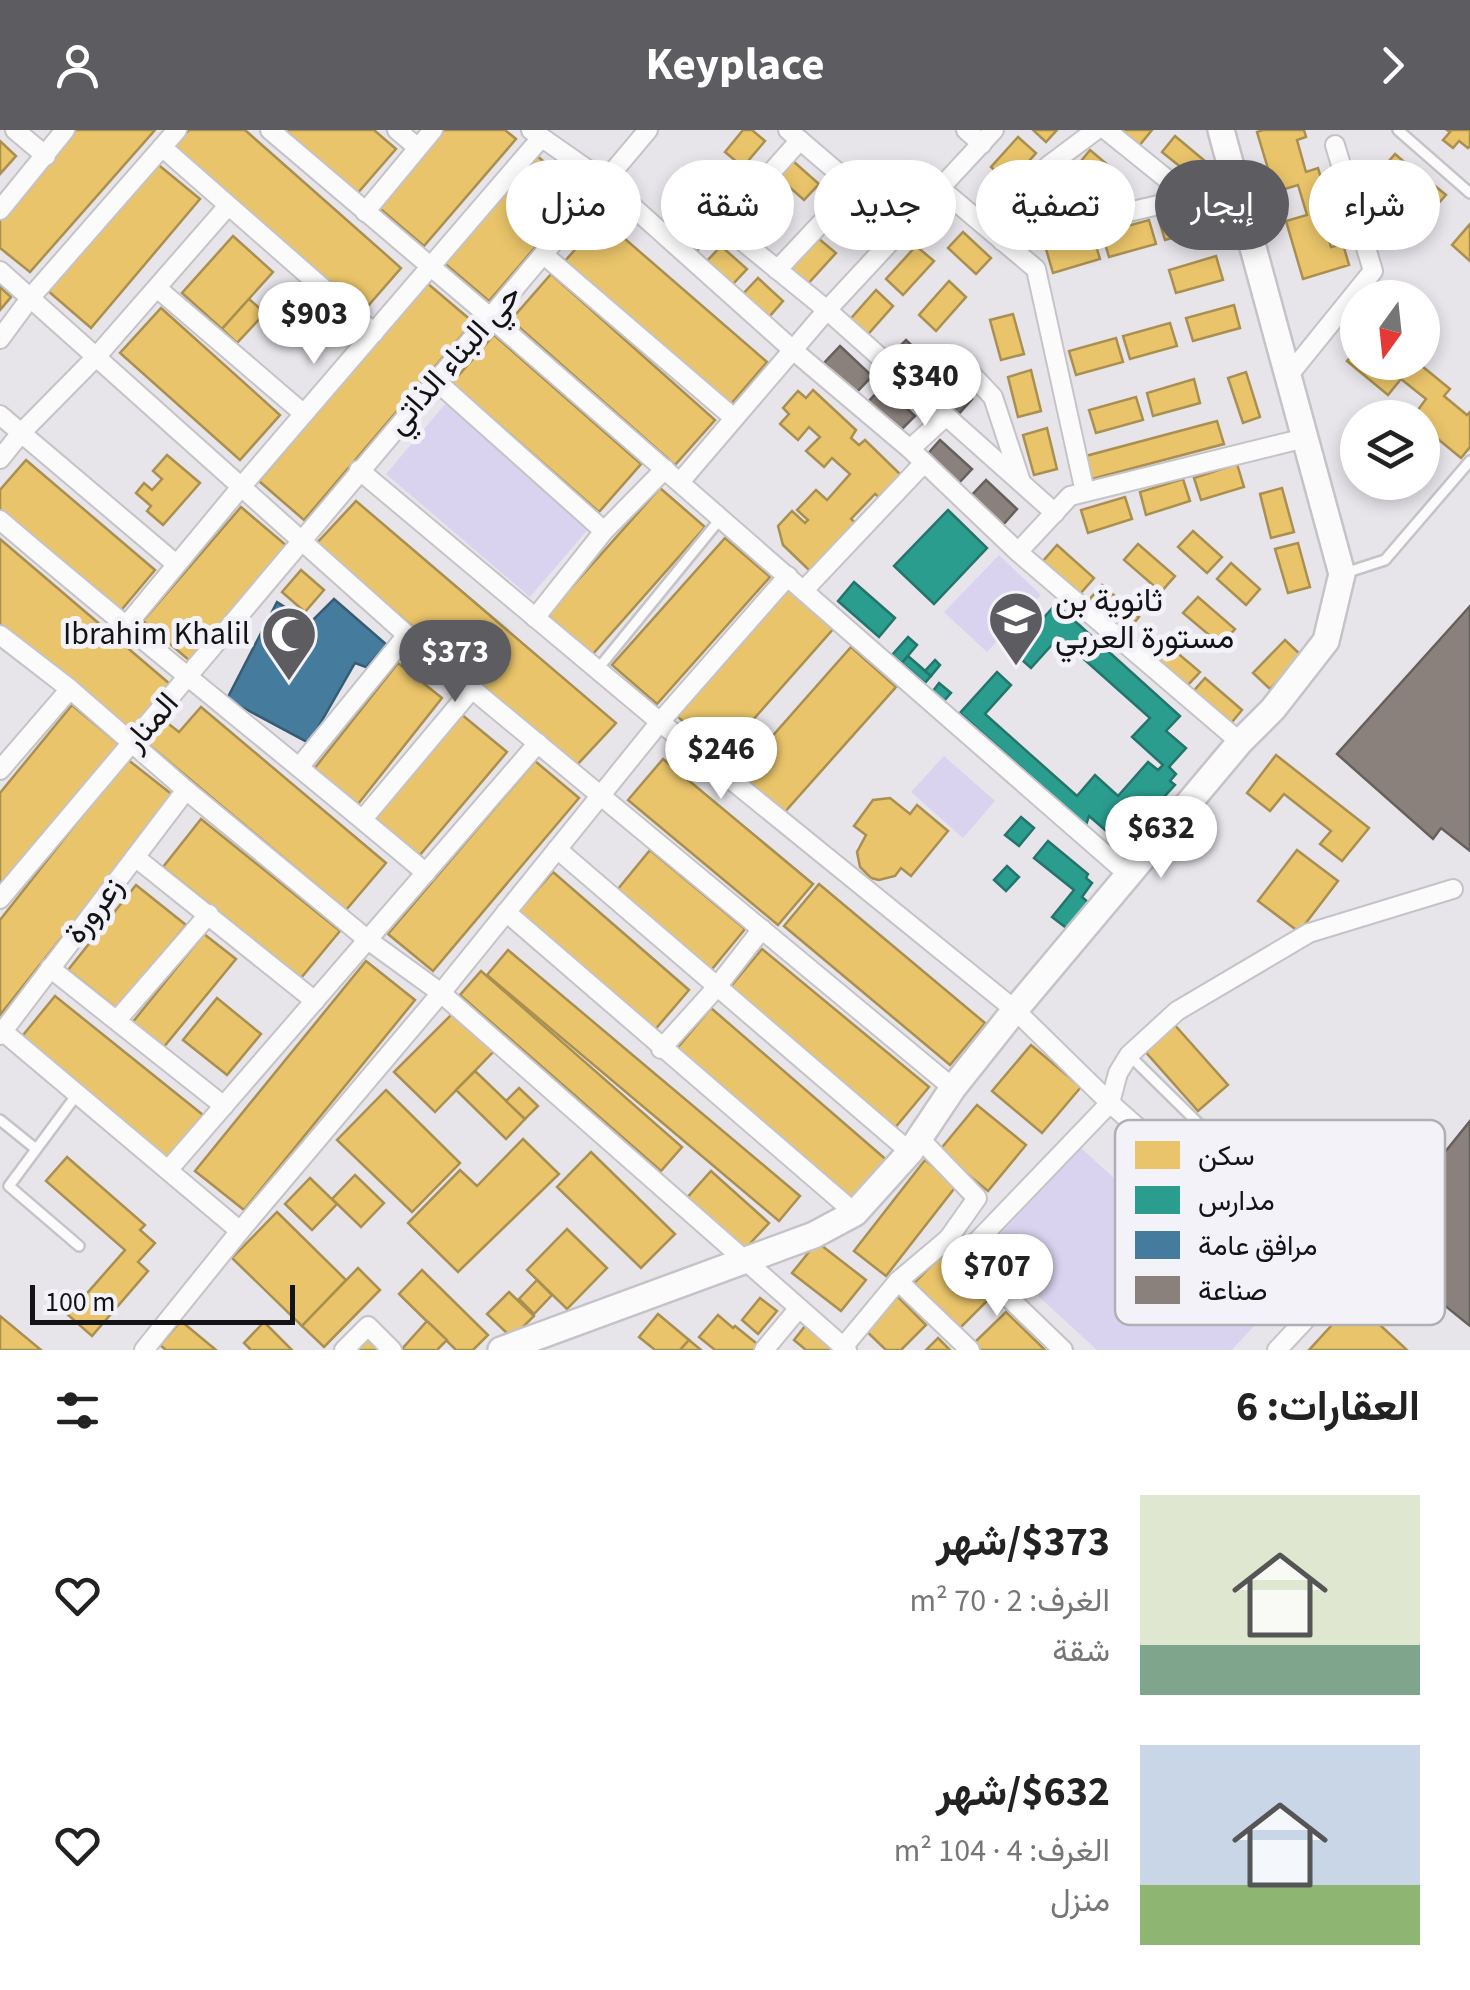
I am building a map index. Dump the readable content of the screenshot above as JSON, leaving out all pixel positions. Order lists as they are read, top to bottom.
{
  "streets": {
    "street": ["حي البناء الذاتي", "المنار", "زعرورة"]
  },
  "crossings": [
    ["حي البناء الذاتي", "المنار"]
  ],
  "places": {
    "school or university": ["ثانوية بن مستورة العربي"],
    "mosque": ["Ibrahim Khalil"]
  },
  "legend": [
    "سكن",
    "مدارس",
    "مرافق عامة",
    "صناعة"
  ],
  "scale_bar": "100 m",
  "north": "bottom",
  "page": {
    "header": "Keyplace",
    "chip": [
      "شراء",
      "إيجار",
      "تصفية",
      "جديد",
      "شقة",
      "منزل"
    ],
    "price": [
      "$903",
      "$340",
      "$373",
      "$246",
      "$632",
      "$707"
    ],
    "scale": "100 m",
    "heading": "العقارات: 6",
    "list": [
      {
        "name": "$373/شهر",
        "note": "الغرف: 2 · 70 m² · شقة"
      },
      {
        "name": "$632/شهر",
        "note": "الغرف: 4 · 104 m² · منزل"
      }
    ]
  }
}
